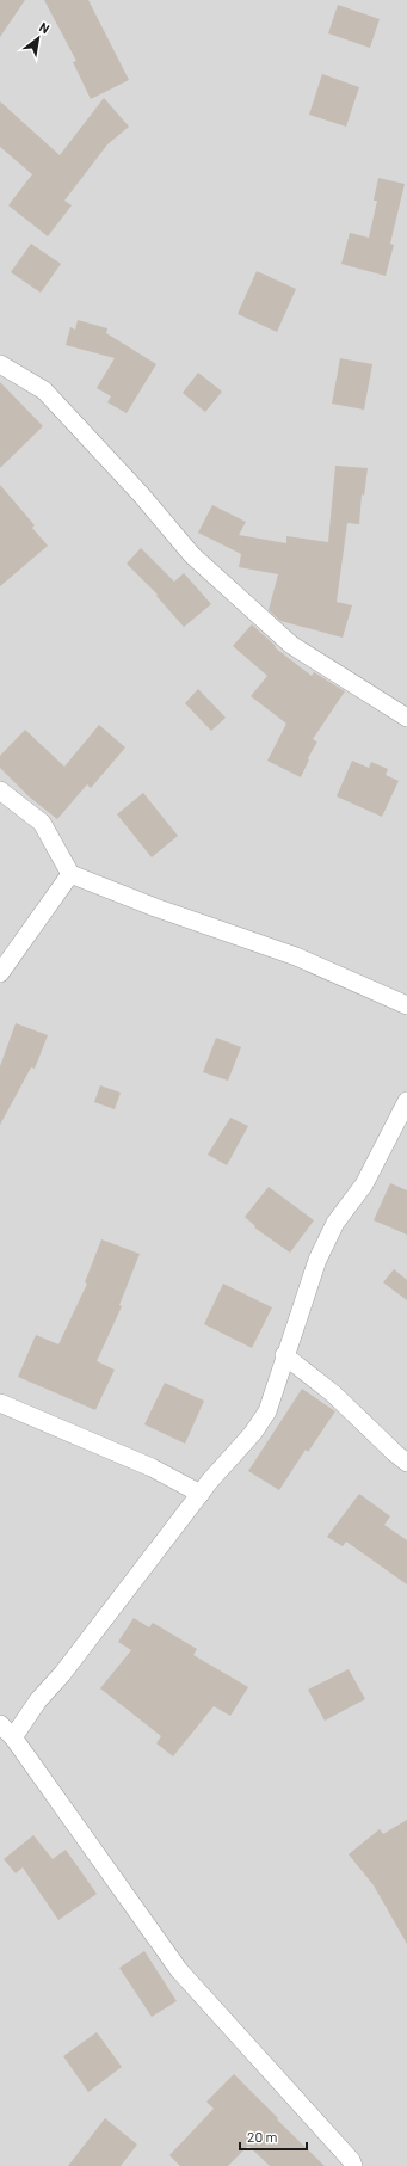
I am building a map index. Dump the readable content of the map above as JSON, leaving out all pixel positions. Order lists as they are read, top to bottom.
{
  "scale_bar": "20 m",
  "north": "top right"
}
